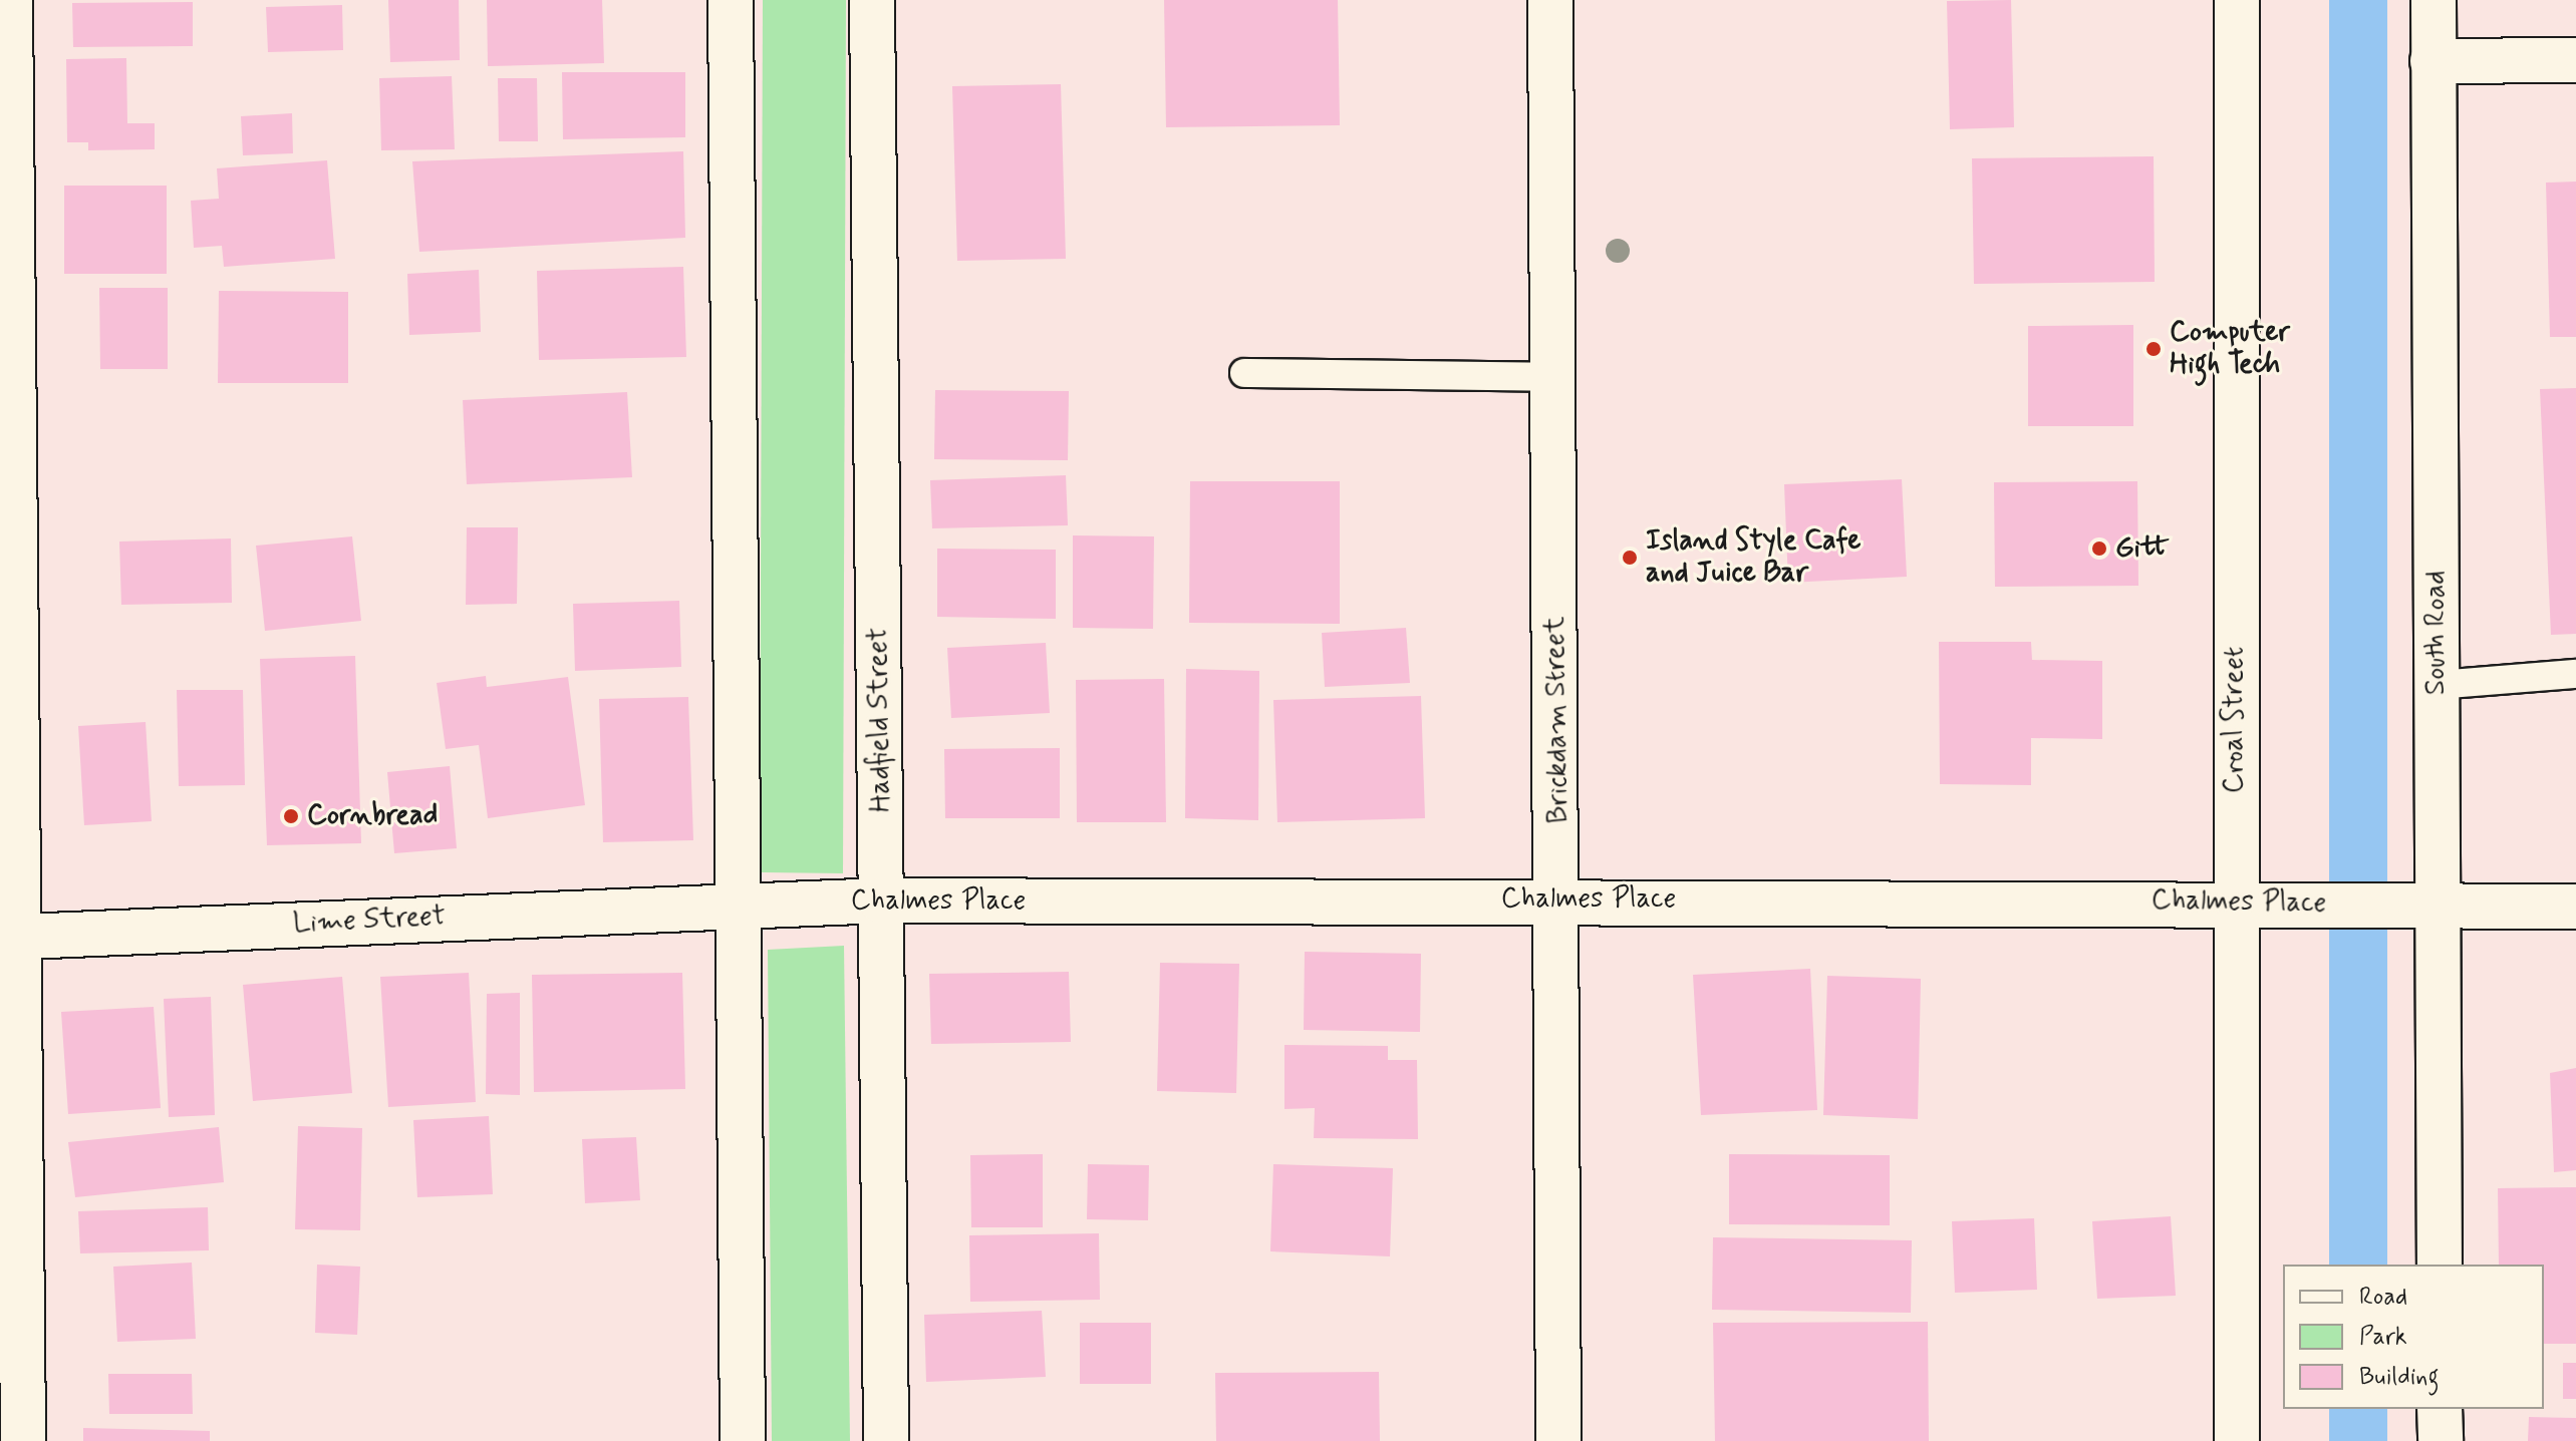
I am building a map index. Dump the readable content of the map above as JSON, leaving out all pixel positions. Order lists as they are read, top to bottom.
{
  "streets": {
    "street": [
      "South Road",
      "Hadfield Street",
      "Brickdam Street",
      "Croal Street",
      "Chalmes Place",
      "Lime Street"
    ]
  },
  "crossings": [
    ["South Road", "Chalmes Place"],
    ["Hadfield Street", "Chalmes Place"],
    ["Brickdam Street", "Chalmes Place"],
    ["Croal Street", "Chalmes Place"],
    ["Chalmes Place", "Lime Street"]
  ],
  "places": [
    "Computer High Tech",
    "Gitt",
    "Island Style Cafe and Juice Bar",
    "Cornbread"
  ],
  "legend": ["Road", "Park", "Building"]
}
